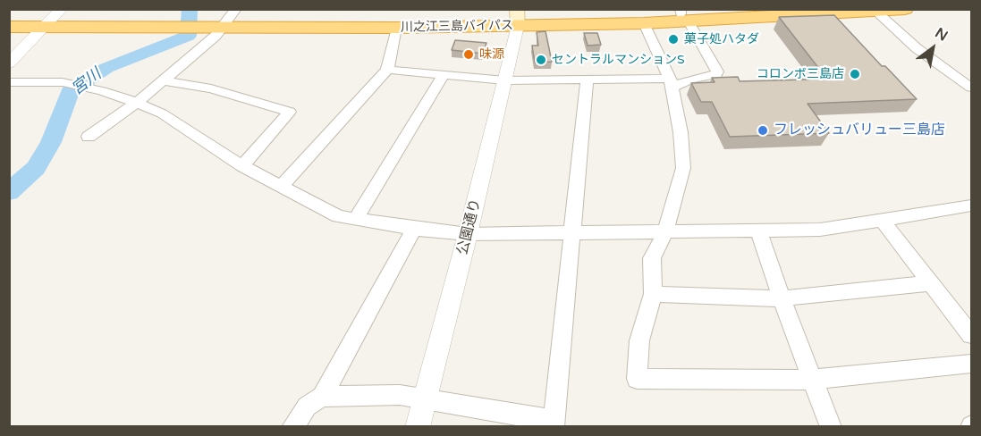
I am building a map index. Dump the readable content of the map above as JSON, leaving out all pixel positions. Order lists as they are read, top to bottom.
{
  "streets": {
    "highway": ["川之江三島バイパス"],
    "street": ["公園通り"]
  },
  "crossings": [
    ["川之江三島バイパス", "公園通り"]
  ],
  "water": ["宮川"],
  "places": [
    "菓子処ハタダ",
    "味源",
    "セントラルマンションS",
    "コロンボ三島店",
    "フレッシュバリュー三島店"
  ],
  "north": "top right"
}
